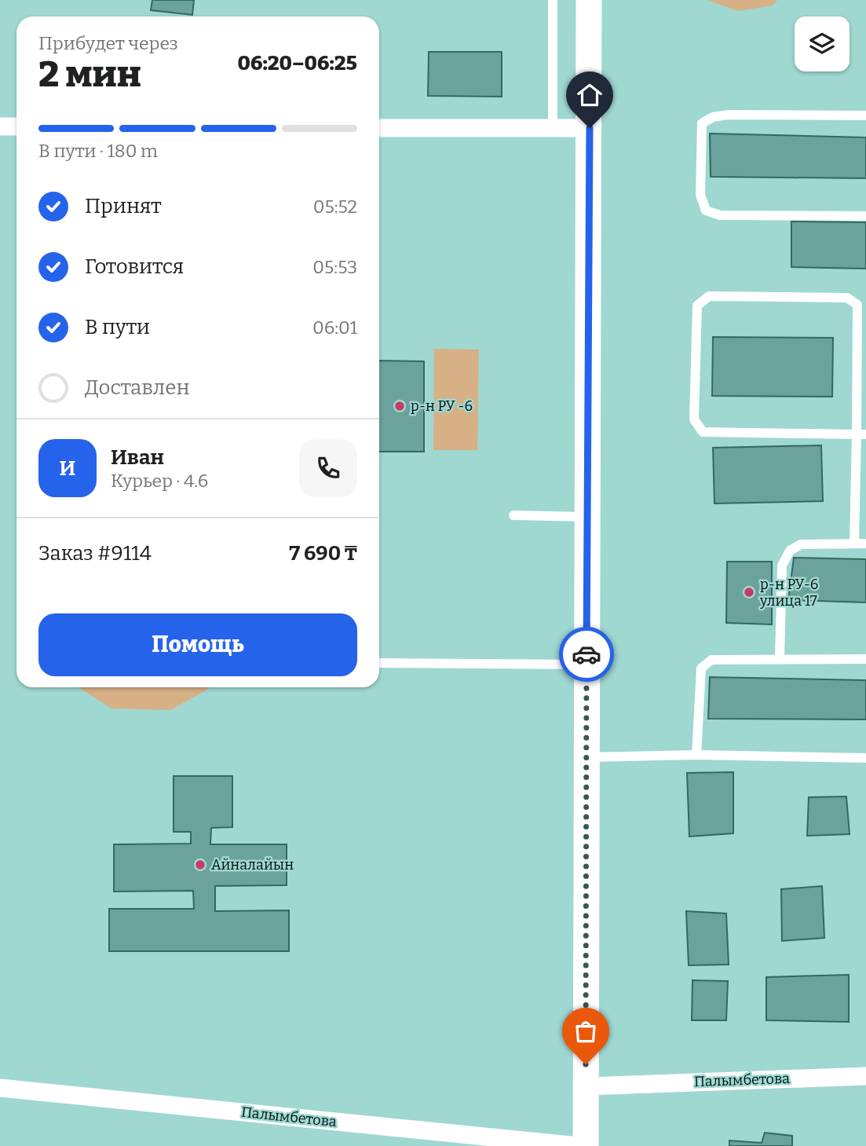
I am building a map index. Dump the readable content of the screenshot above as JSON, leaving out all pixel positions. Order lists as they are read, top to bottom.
{
  "streets": {
    "street": ["Палымбетова"]
  },
  "places": ["р-н РУ -6", "р-н РУ-6 улица 17", "Айналайын"],
  "page": {
    "heading": ["2 мин", "Прибудет через", "06:20–06:25"],
    "panel": [
      "Иван",
      "Курьер · 4.6",
      "Заказ #9114",
      "7 690 ₸"
    ],
    "bar": "В пути · 180 m",
    "list": [
      ["Принят", "05:52"],
      ["Готовится", "05:53"],
      ["В пути", "06:01"],
      "Доставлен"
    ],
    "round": "И",
    "buttons": "Помощь"
  }
}
